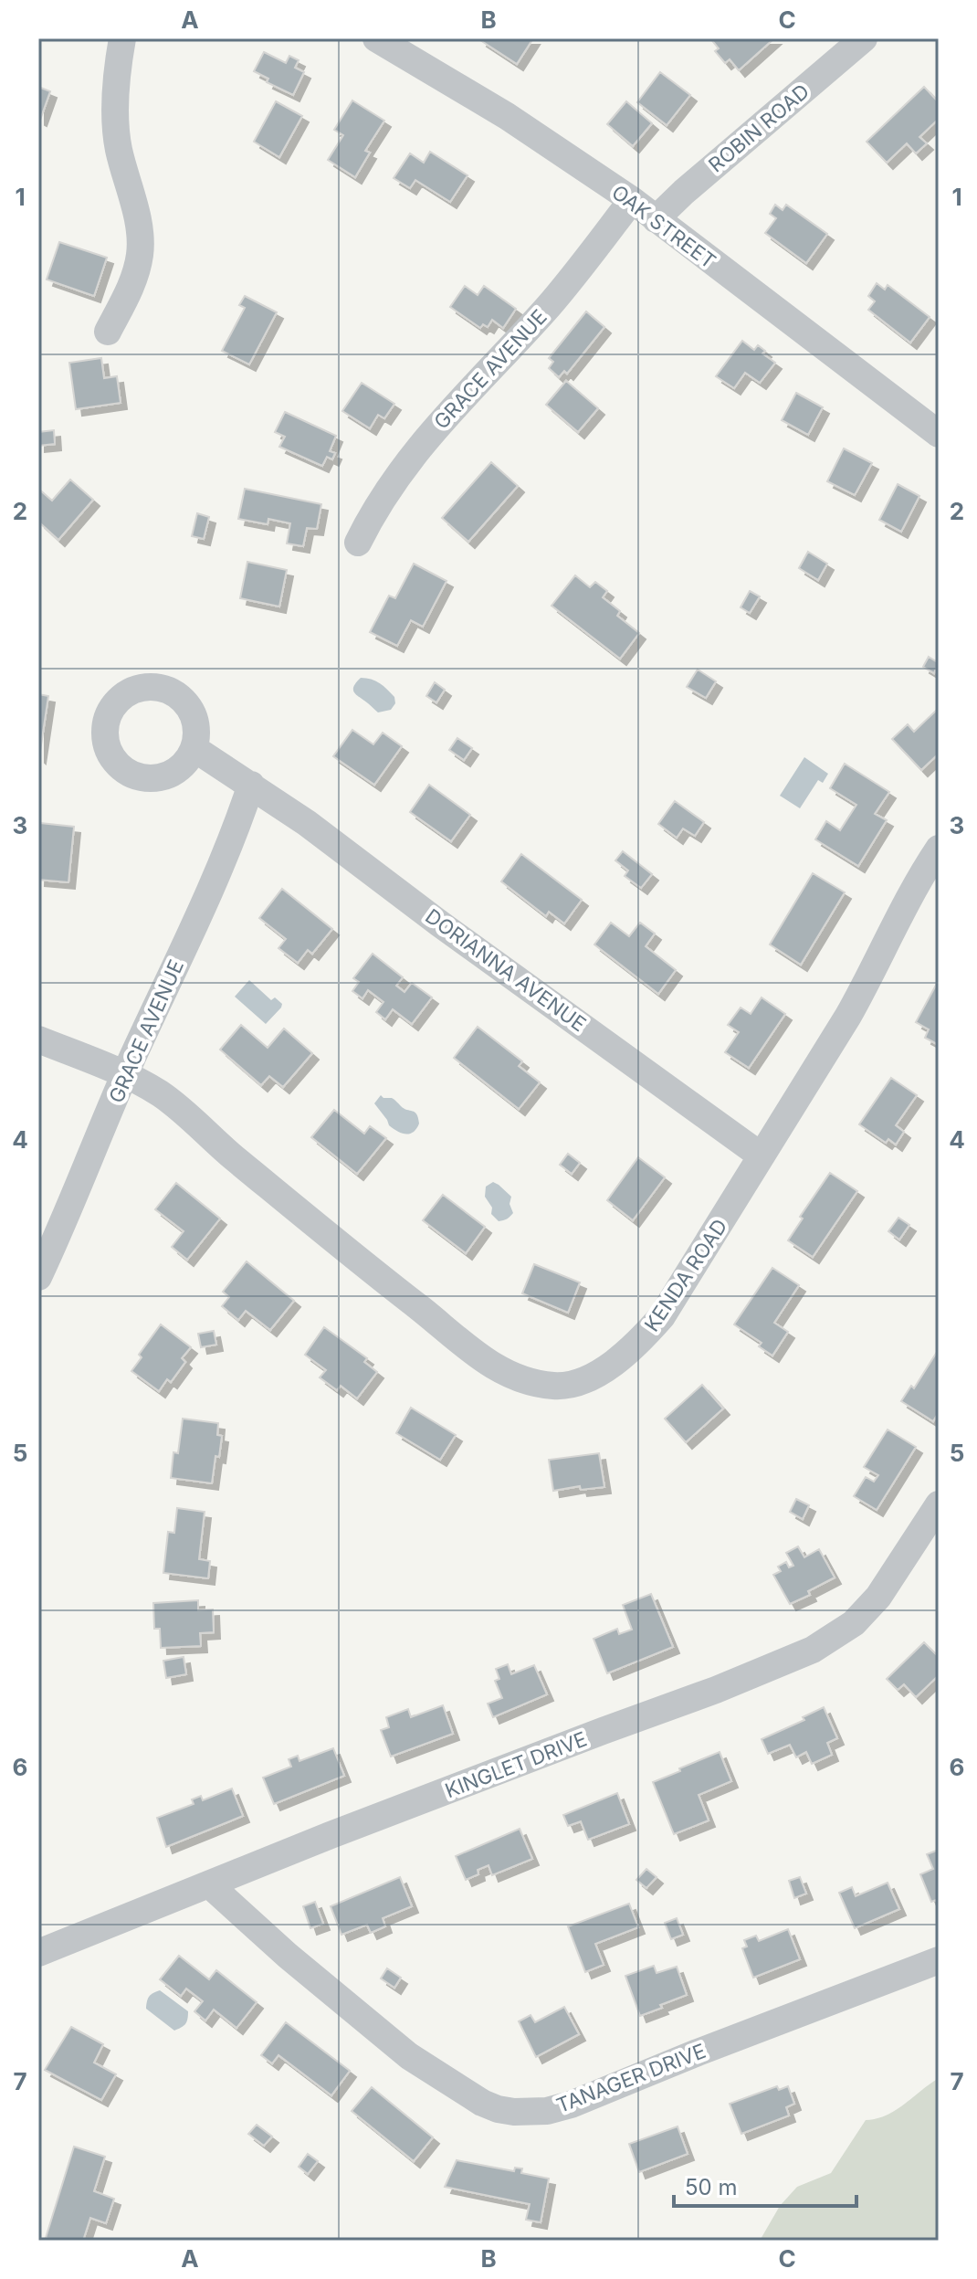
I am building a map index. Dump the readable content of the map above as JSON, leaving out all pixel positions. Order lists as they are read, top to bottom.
{
  "streets": {
    "street": [
      "ROBIN ROAD",
      "OAK STREET",
      "GRACE AVENUE",
      "DORIANNA AVENUE",
      "KENDA ROAD",
      "KINGLET DRIVE",
      "TANAGER DRIVE"
    ]
  },
  "crossings": [
    ["ROBIN ROAD", "OAK STREET"],
    ["OAK STREET", "GRACE AVENUE"],
    ["GRACE AVENUE", "DORIANNA AVENUE"],
    ["GRACE AVENUE", "KENDA ROAD"],
    ["DORIANNA AVENUE", "KENDA ROAD"],
    ["KINGLET DRIVE", "TANAGER DRIVE"]
  ],
  "scale_bar": "50 m",
  "grid": {
    "columns": ["A", "B", "C"],
    "rows": [
      "1",
      "2",
      "3",
      "4",
      "5",
      "6",
      "7"
    ]
  }
}
